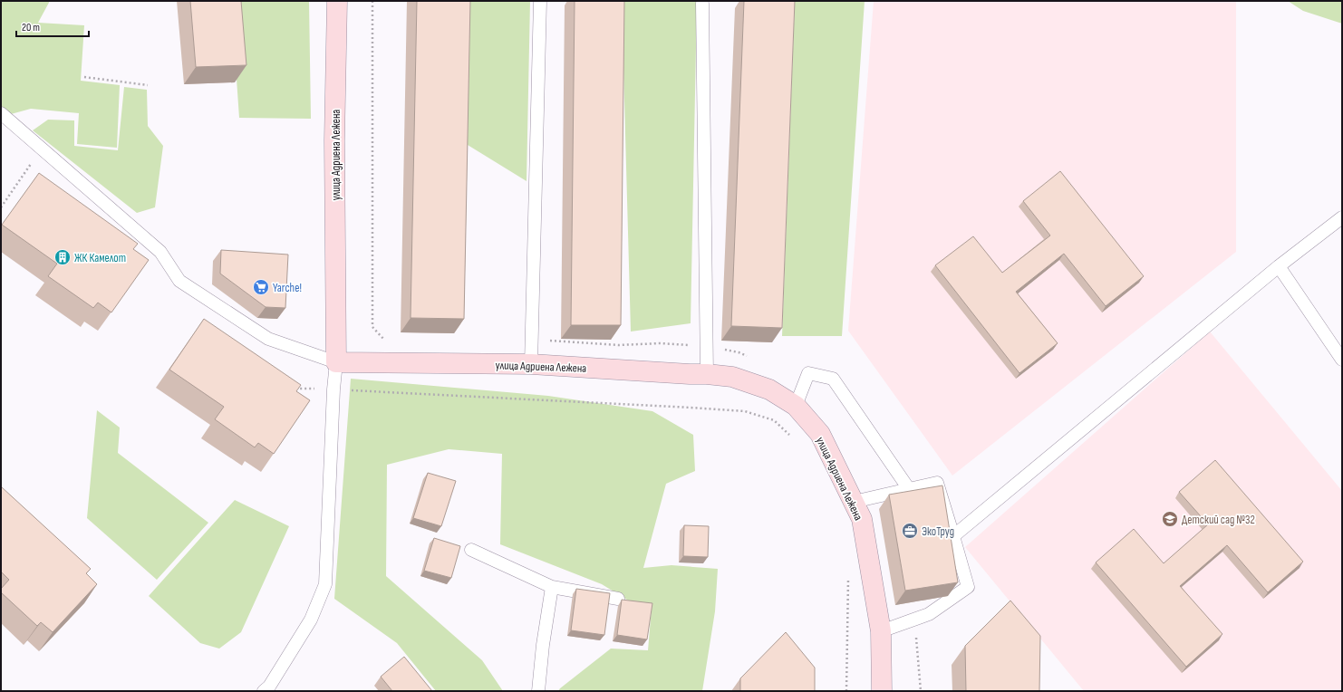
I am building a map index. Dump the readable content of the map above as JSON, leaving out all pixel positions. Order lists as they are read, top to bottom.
{
  "streets": {
    "street": ["улица Адриена Лежена"]
  },
  "places": {
    "building": ["ЖК Камелот"],
    "supermarket": ["Yarche!"],
    "school or university": ["Детский сад №32"],
    "office": ["ЭкоТруд"]
  },
  "scale_bar": "20 m"
}
